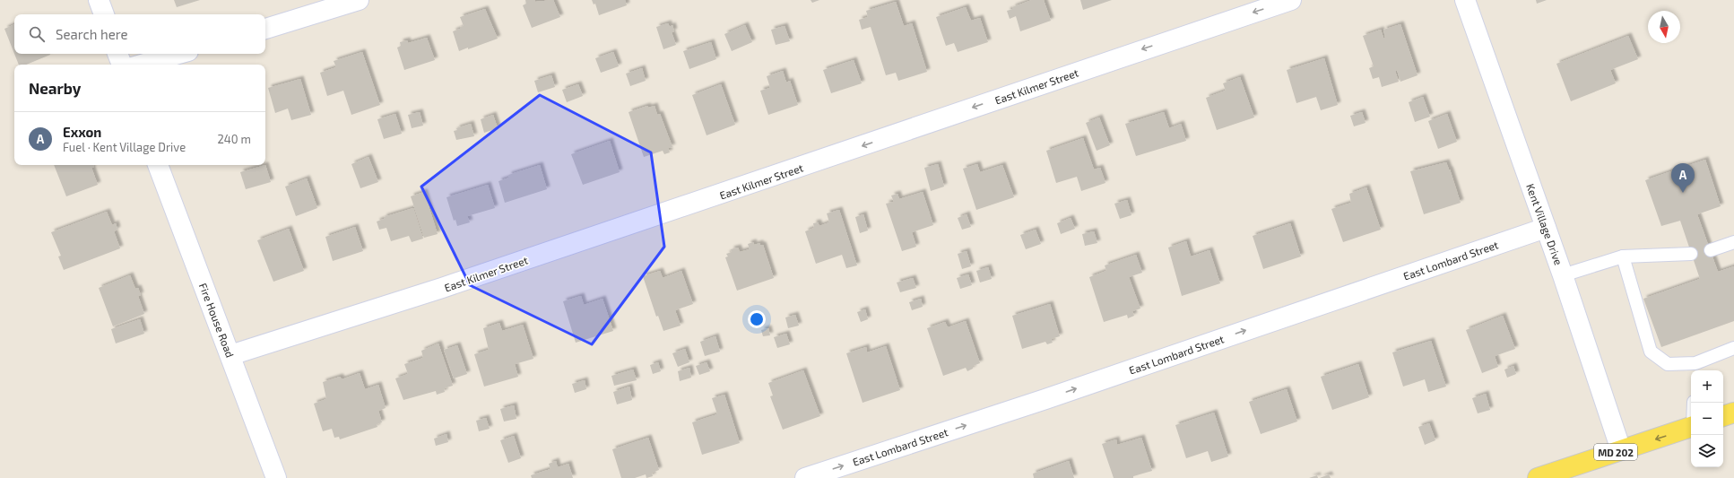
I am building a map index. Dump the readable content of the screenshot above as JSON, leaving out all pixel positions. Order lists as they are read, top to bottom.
{
  "streets": {
    "main road": ["MD 202"],
    "street": [
      "East Kilmer Street",
      "Kent Village Drive",
      "East Lombard Street",
      "Fire House Road"
    ]
  },
  "crossings": [
    ["East Kilmer Street", "Fire House Road"],
    ["Kent Village Drive", "East Lombard Street"],
    ["Kent Village Drive", "MD 202"]
  ],
  "one_way": ["East Kilmer Street", "East Lombard Street"],
  "north": "bottom",
  "page": {
    "search": "Search here",
    "heading": "Nearby",
    "list": [
      {
        "mark": "A",
        "name": "Exxon",
        "note": "Fuel · Kent Village Drive",
        "value": "240 m"
      }
    ],
    "pins": "A",
    "map_buttons": ["+", "−"]
  }
}
